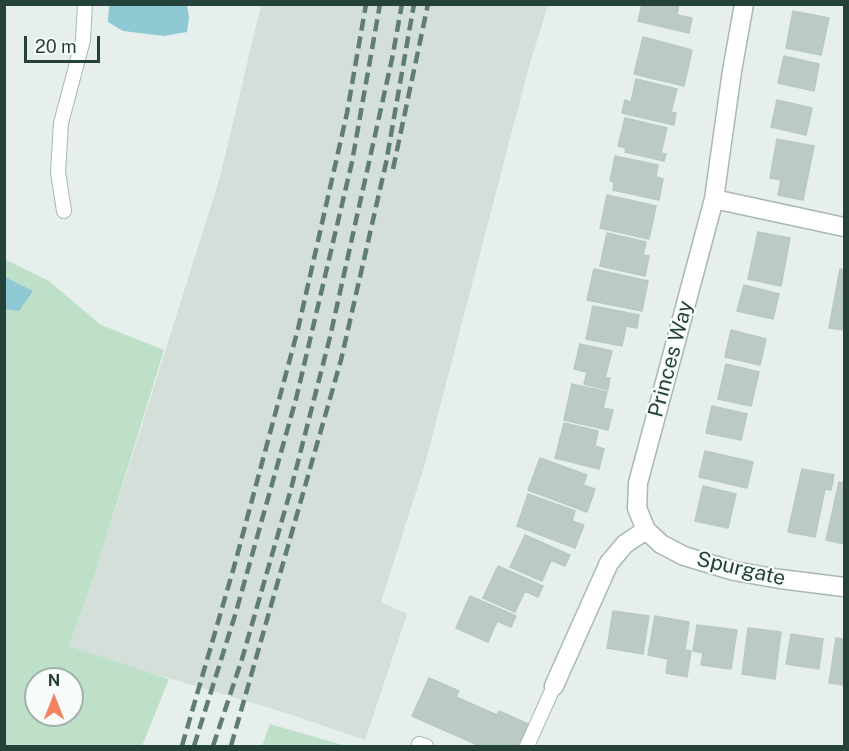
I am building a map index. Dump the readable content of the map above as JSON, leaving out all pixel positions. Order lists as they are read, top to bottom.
{
  "streets": {
    "street": ["Princes Way", "Spurgate"]
  },
  "crossings": [
    ["Princes Way", "Spurgate"]
  ],
  "scale_bar": "20 m",
  "north": "top"
}
